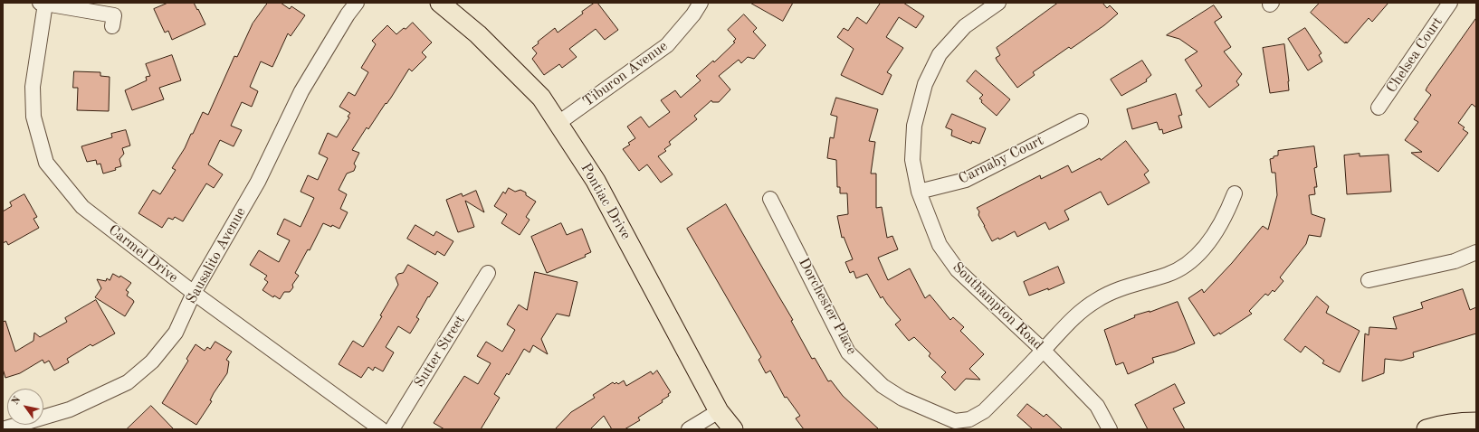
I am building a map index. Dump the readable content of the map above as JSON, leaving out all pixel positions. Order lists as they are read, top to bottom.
{
  "streets": {
    "main road": ["Pontiac Drive"],
    "street": [
      "Chelsea Court",
      "Tiburon Avenue",
      "Carnaby Court",
      "Carmel Drive",
      "Sausalito Avenue",
      "Dorchester Place",
      "Southampton Road",
      "Sutter Street"
    ]
  },
  "crossings": [
    ["Tiburon Avenue", "Pontiac Drive"],
    ["Carnaby Court", "Southampton Road"],
    ["Carmel Drive", "Sausalito Avenue"],
    ["Dorchester Place", "Southampton Road"]
  ],
  "north": "top left"
}
